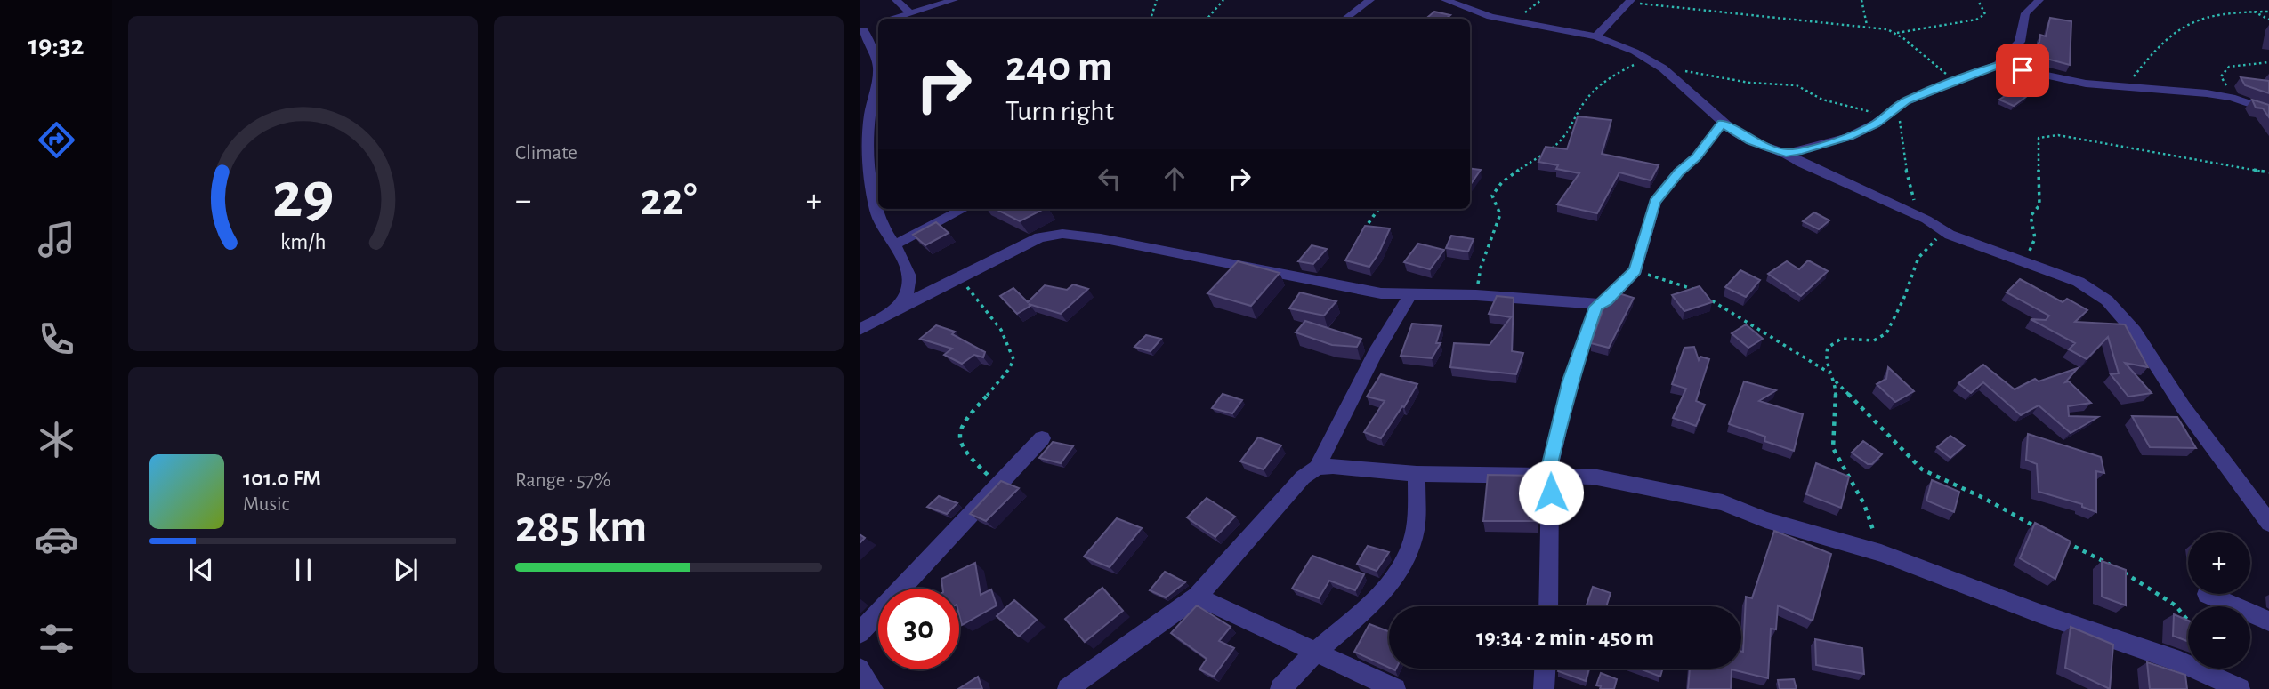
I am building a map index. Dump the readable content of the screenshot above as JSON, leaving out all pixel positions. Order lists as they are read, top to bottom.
{
  "page": {
    "tabs": "19:32",
    "tile": [
      "Climate",
      ["Range · 57%", "285 km"]
    ],
    "turn": ["240 m", "Turn right"],
    "heat": ["−", "22°", "+"],
    "song": ["101.0 FM", "Music"],
    "map_buttons": ["+", "−"],
    "limit": "30",
    "trip": "19:34 · 2 min · 450 m",
    "gauge": ["29", "km/h"]
  }
}
